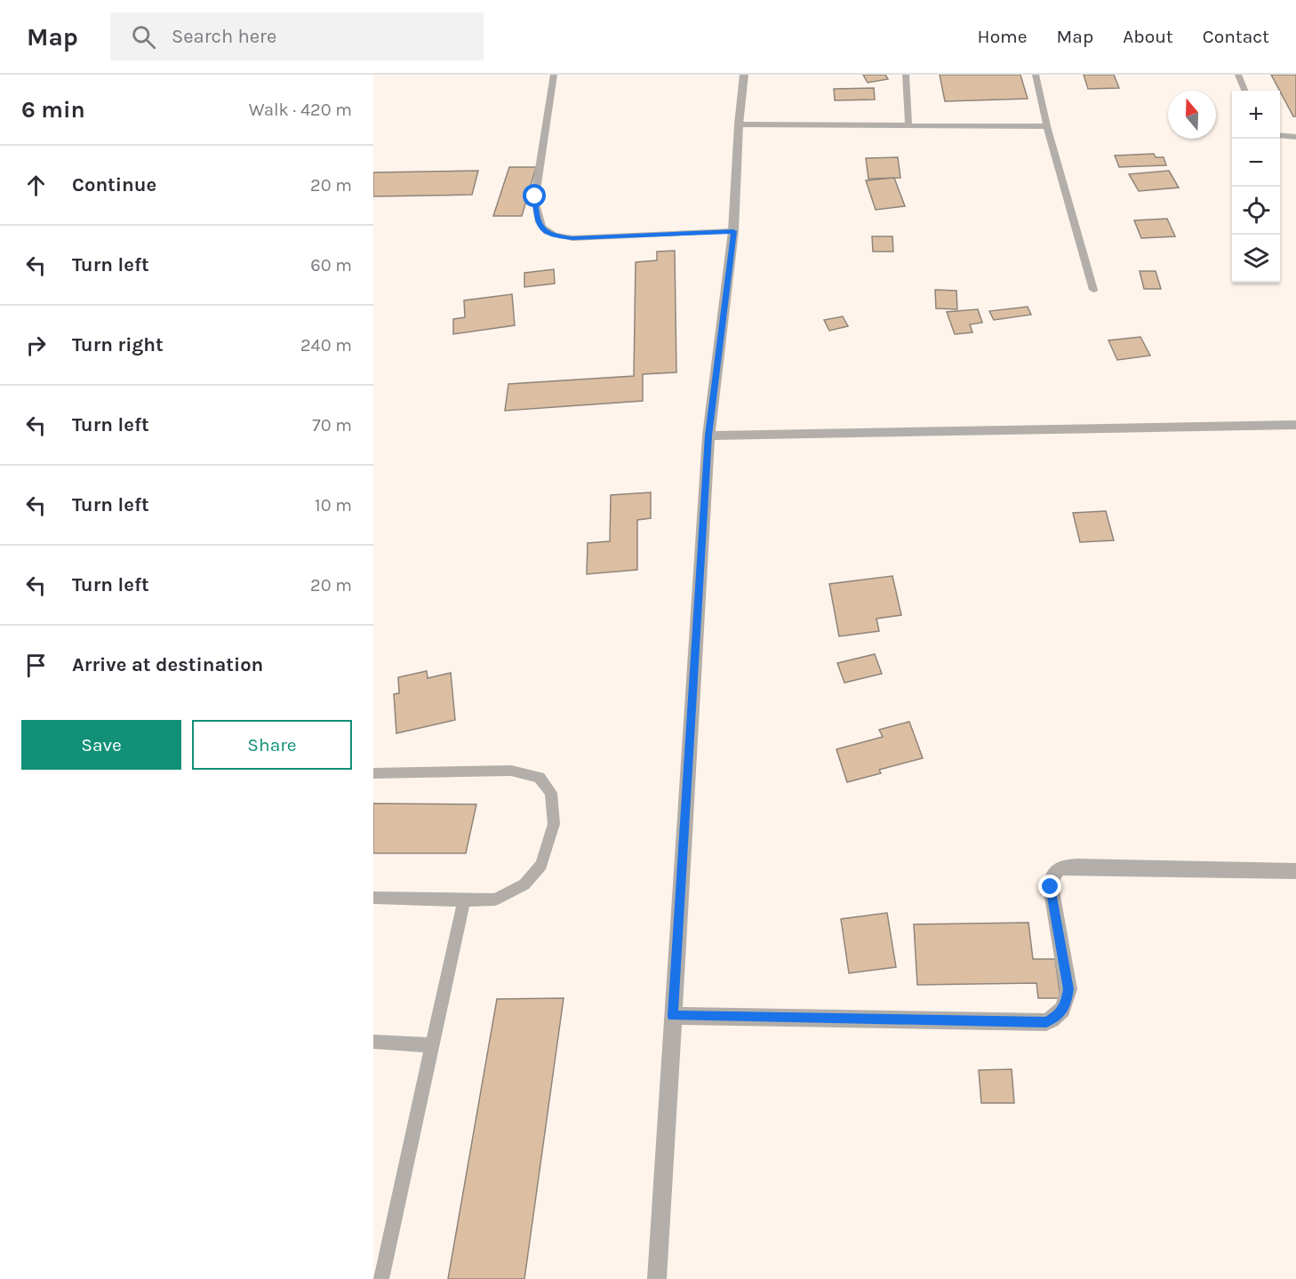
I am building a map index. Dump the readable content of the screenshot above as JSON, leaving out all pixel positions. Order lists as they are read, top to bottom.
{
  "north": "top",
  "page": {
    "header": "Map",
    "search": "Search here",
    "nav": [
      "Home",
      "Map",
      "About",
      "Contact"
    ],
    "heading": ["6 min", "Walk · 420 m"],
    "map_buttons": ["+", "−"],
    "list": [
      ["Continue", "20 m"],
      ["Turn left", "60 m"],
      ["Turn right", "240 m"],
      ["Turn left", "70 m"],
      ["Turn left", "10 m"],
      ["Turn left", "20 m"],
      "Arrive at destination"
    ],
    "buttons": ["Save", "Share"]
  }
}
